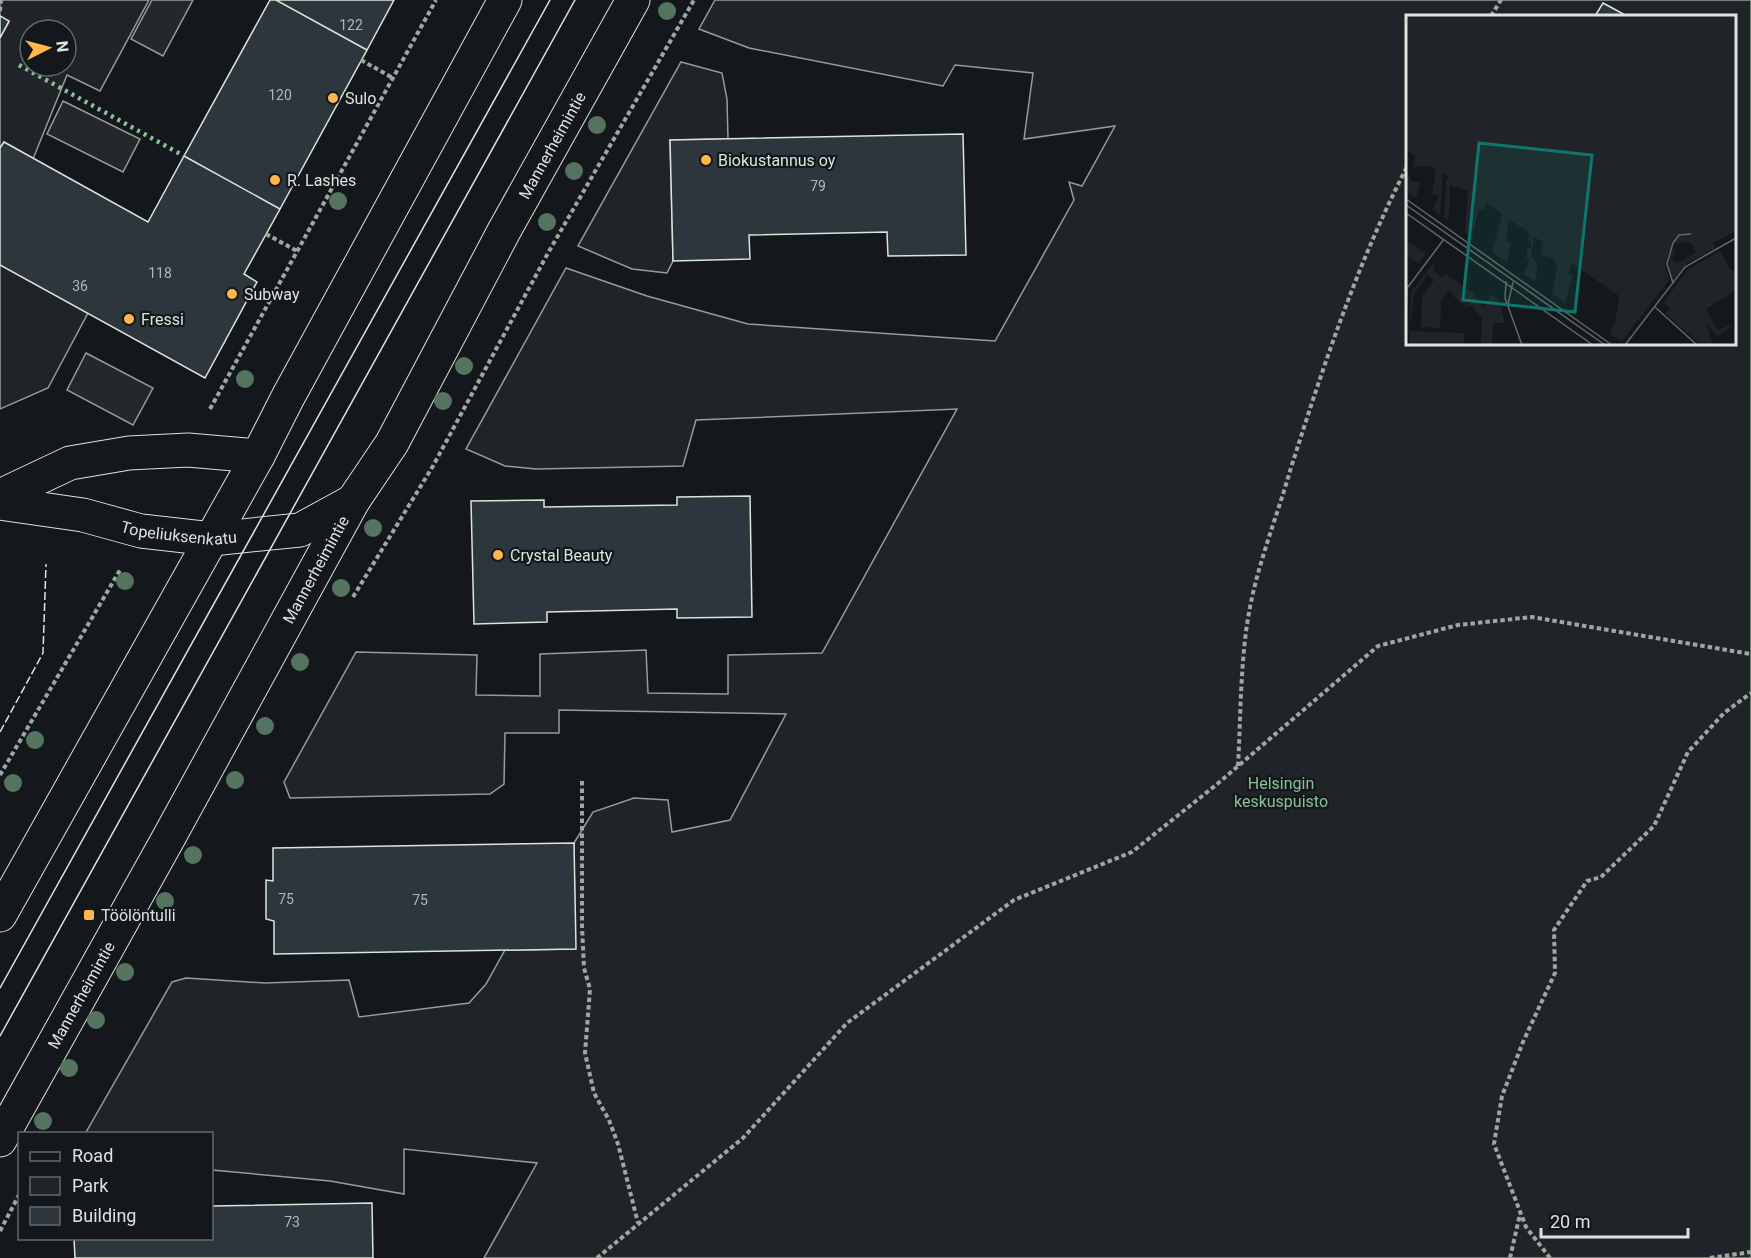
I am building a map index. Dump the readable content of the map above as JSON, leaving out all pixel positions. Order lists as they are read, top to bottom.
{
  "streets": {
    "main road": ["Mannerheimintie", "Topeliuksenkatu"]
  },
  "crossings": [
    ["Mannerheimintie", "Topeliuksenkatu"]
  ],
  "parks": ["Helsingin keskuspuisto"],
  "places": {
    "other": [
      "Sulo",
      "Biokustannus oy",
      "R. Lashes",
      "Subway",
      "Fressi",
      "Crystal Beauty"
    ],
    "transit": ["Töölöntulli"]
  },
  "house_numbers": [
    "122",
    "120",
    "79",
    "118",
    "36",
    "75",
    "75",
    "73"
  ],
  "legend": ["Road", "Park", "Building"],
  "scale_bar": "20 m",
  "north": "right"
}
